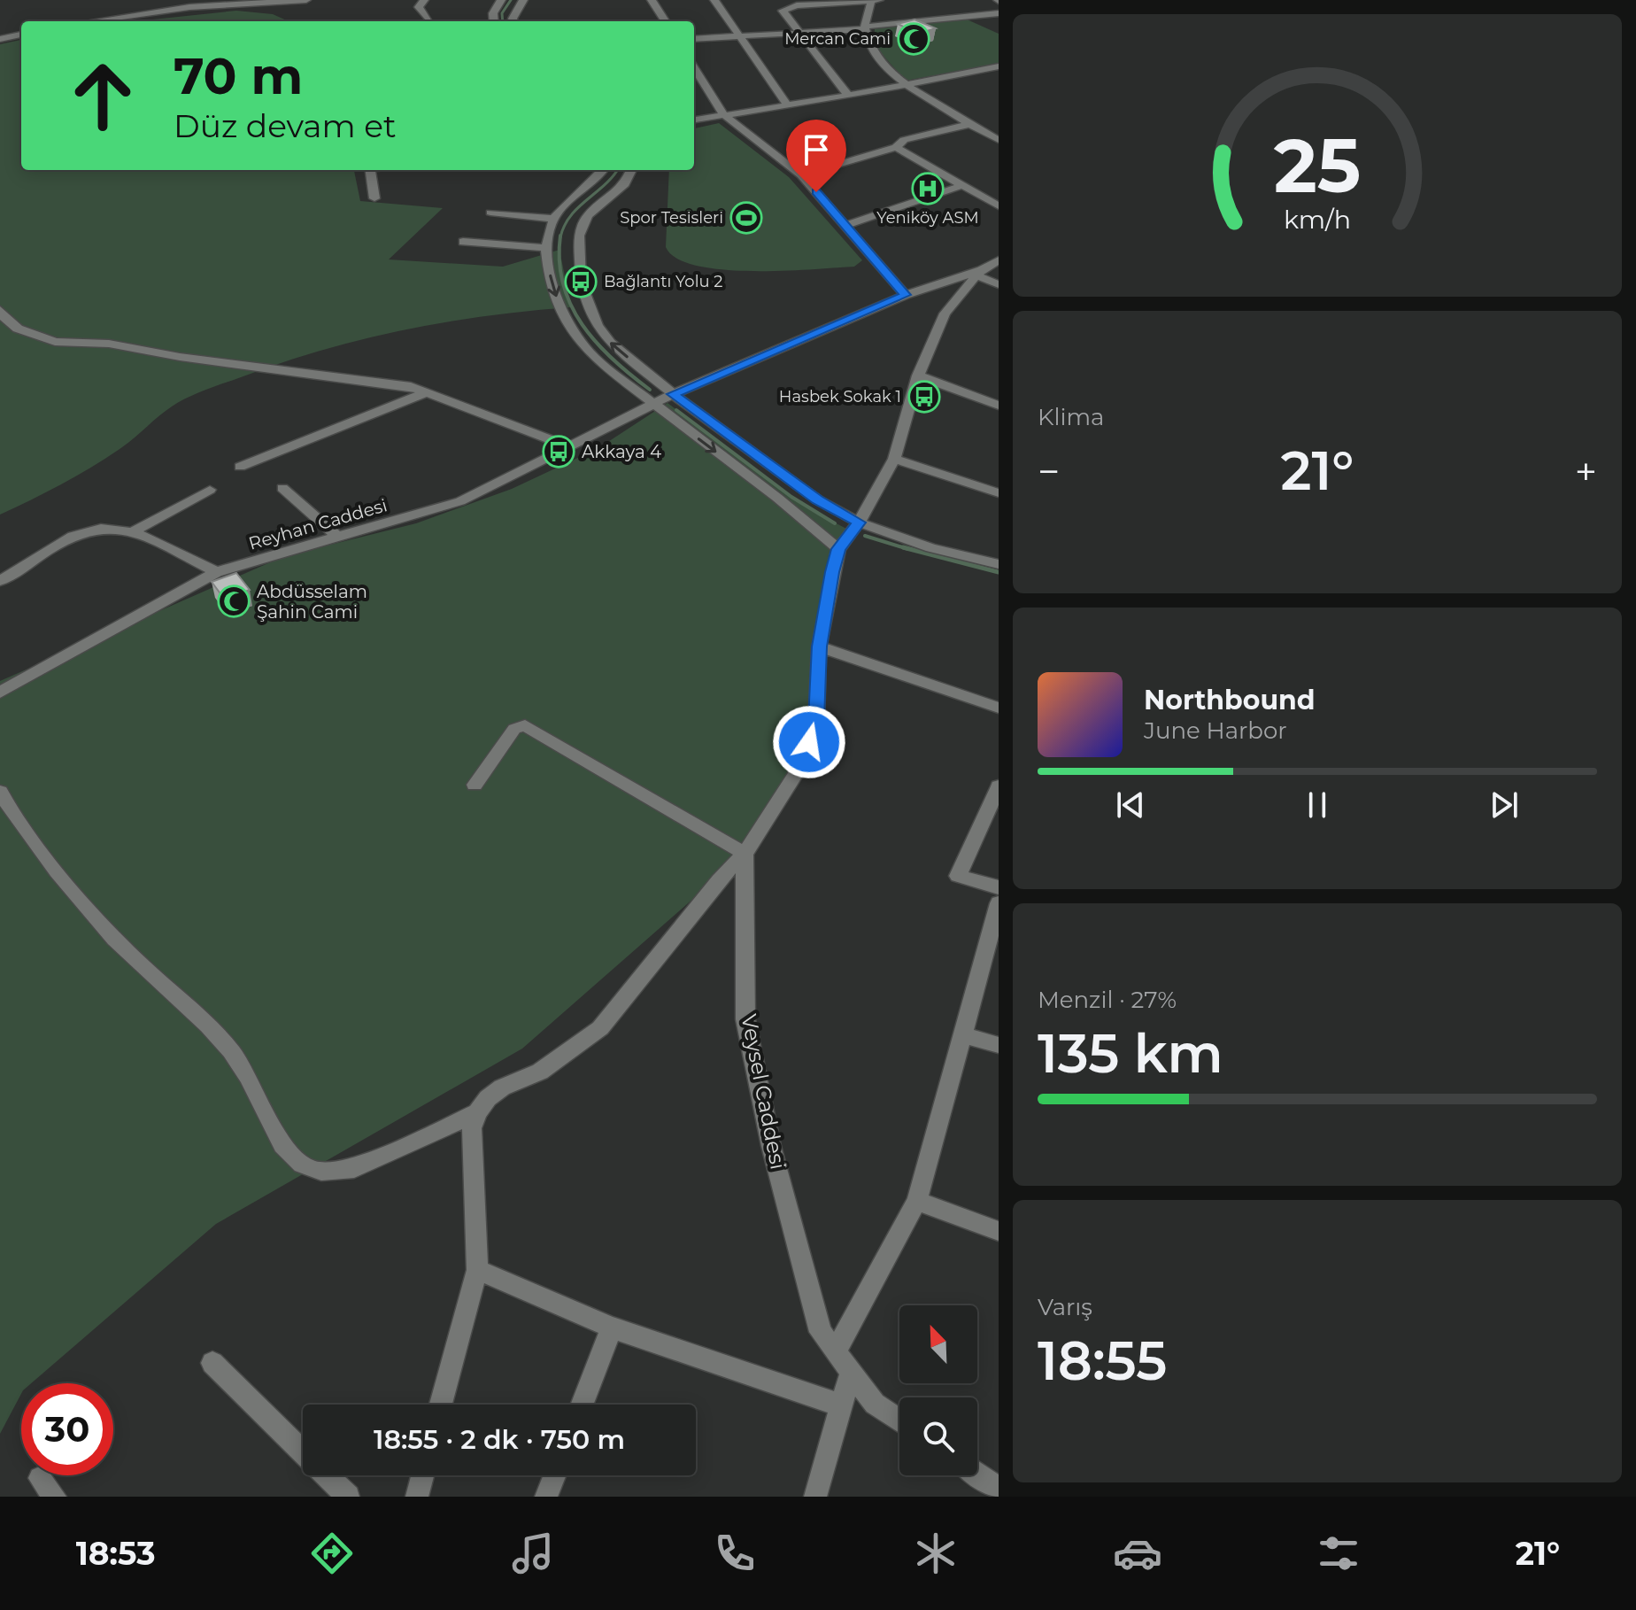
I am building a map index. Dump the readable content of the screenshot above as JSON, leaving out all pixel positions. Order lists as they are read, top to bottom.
{
  "streets": {
    "street": ["Reyhan Caddesi", "Veysel Caddesi"]
  },
  "places": {
    "mosque": ["Mercan Cami", "Abdüsselam Şahin Cami"],
    "hospital": ["Yeniköy ASM"],
    "sports": ["Spor Tesisleri"],
    "bus stop": ["Bağlantı Yolu 2", "Hasbek Sokak 1", "Akkaya 4"]
  },
  "north": "top left",
  "page": {
    "turn": ["70 m", "Düz devam et"],
    "tile": [
      "Klima",
      ["Menzil · 27%", "135 km"],
      ["Varış", "18:55"]
    ],
    "heat": ["−", "21°", "+"],
    "song": ["Northbound", "June Harbor"],
    "limit": "30",
    "trip": "18:55 · 2 dk · 750 m",
    "tabs": ["18:53", "21°"],
    "gauge": ["25", "km/h"]
  }
}
